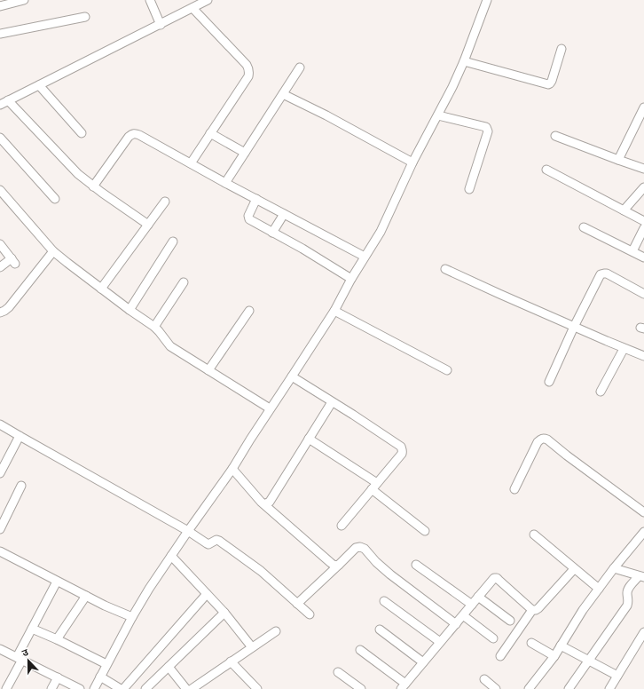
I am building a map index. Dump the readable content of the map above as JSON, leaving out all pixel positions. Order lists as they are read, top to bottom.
{
  "north": "top"
}
